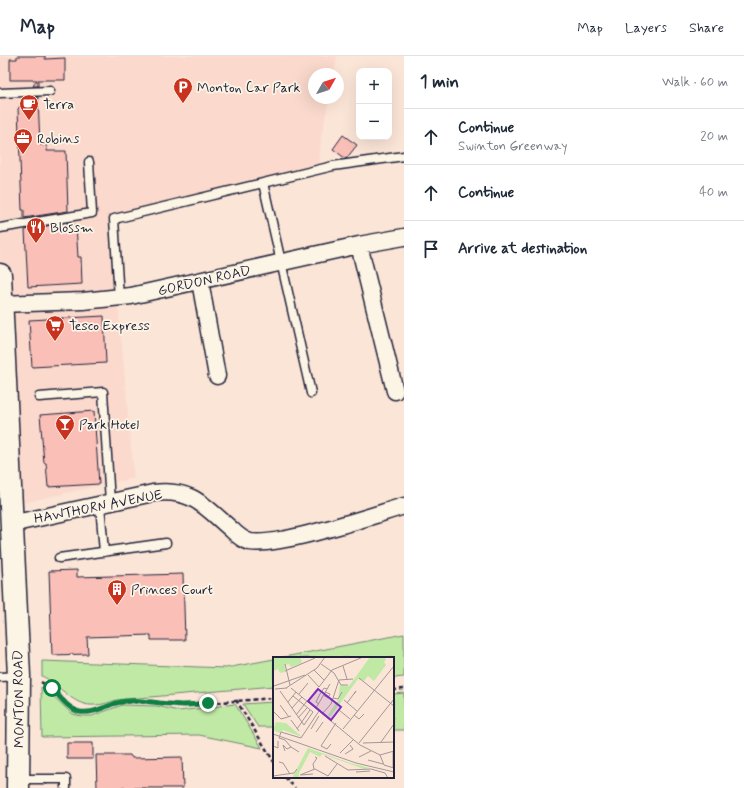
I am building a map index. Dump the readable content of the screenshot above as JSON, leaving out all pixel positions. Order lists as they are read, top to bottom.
{
  "streets": {
    "main road": ["MONTON ROAD"],
    "street": ["GORDON ROAD", "HAWTHORN AVENUE"]
  },
  "crossings": [
    ["GORDON ROAD", "MONTON ROAD"],
    ["HAWTHORN AVENUE", "MONTON ROAD"]
  ],
  "places": {
    "parking": ["Monton Car Park"],
    "cafe": ["Terra"],
    "office": ["Robins"],
    "restaurant": ["Blossm"],
    "supermarket": ["Tesco Express"],
    "bar": ["Park Hotel"],
    "building": ["Princes Court"]
  },
  "north": "top right",
  "page": {
    "header": "Map",
    "nav": ["Map", "Layers", "Share"],
    "heading": ["1 min", "Walk · 60 m"],
    "map_buttons": ["+", "−"],
    "list": [
      ["Continue", "Swinton Greenway", "20 m"],
      ["Continue", "40 m"],
      "Arrive at destination"
    ]
  }
}
